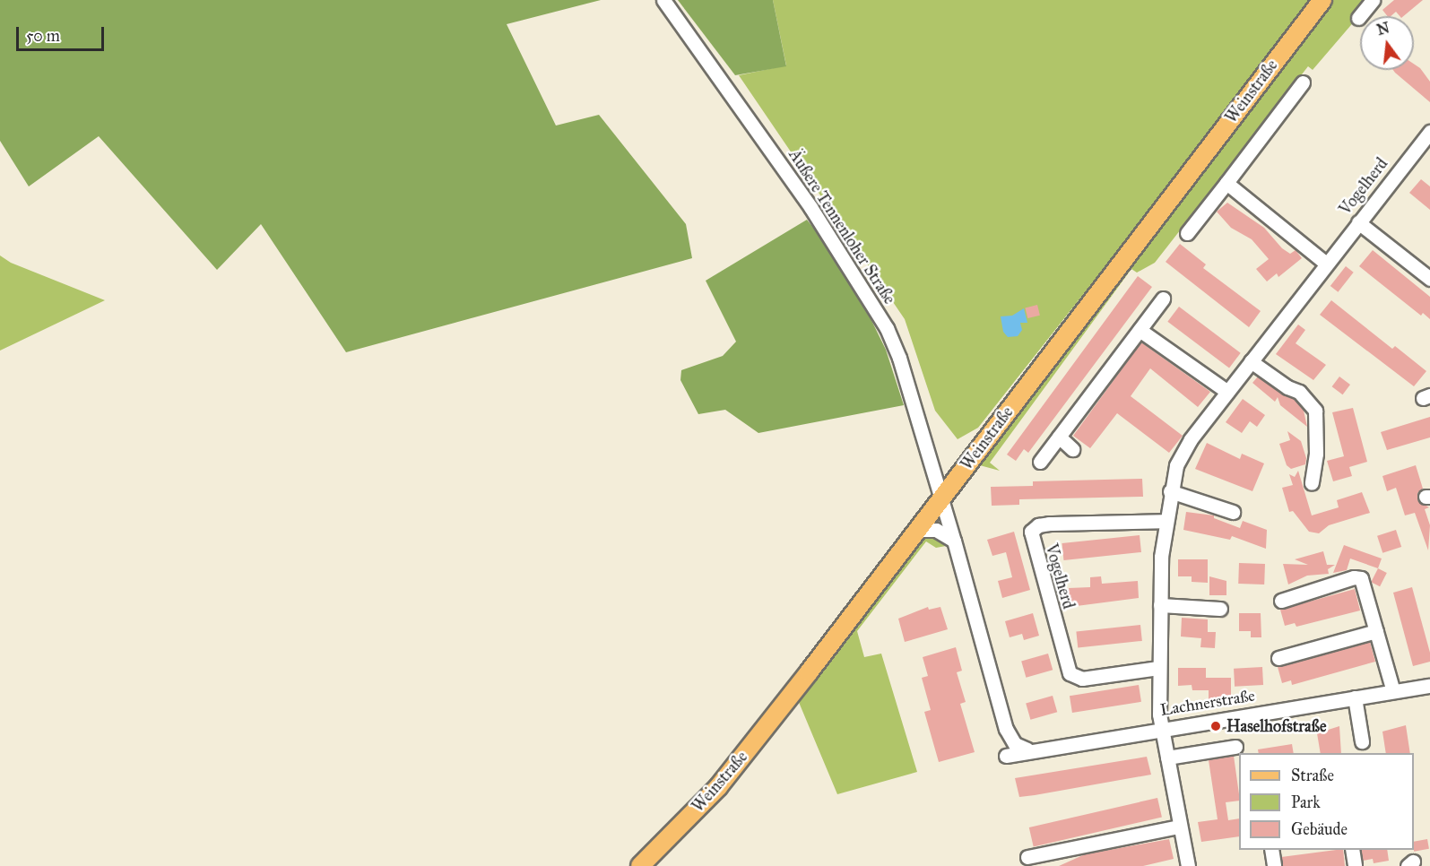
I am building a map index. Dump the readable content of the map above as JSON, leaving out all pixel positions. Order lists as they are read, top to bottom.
{
  "streets": {
    "main road": ["Weinstraße"],
    "street": ["Vogelherd", "Äußere Tennenloher Straße", "Lachnerstraße"]
  },
  "crossings": [
    ["Weinstraße", "Äußere Tennenloher Straße"],
    ["Vogelherd", "Lachnerstraße"]
  ],
  "places": ["Haselhofstraße"],
  "legend": ["Straße", "Park", "Gebäude"],
  "scale_bar": "50 m",
  "north": "top"
}
